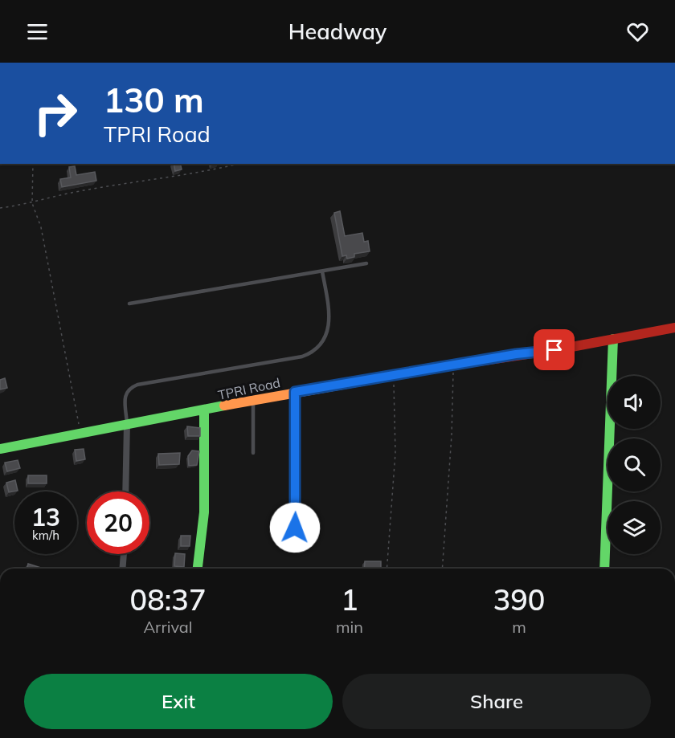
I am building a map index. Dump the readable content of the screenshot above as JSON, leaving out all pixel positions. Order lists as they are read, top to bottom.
{
  "streets": {
    "street": ["TPRI Road"]
  },
  "page": {
    "header": "Headway",
    "turn": ["130 m", "TPRI Road"],
    "speed": "13 km/h",
    "limit": "20",
    "eta": [
      "08:37",
      "Arrival",
      "1",
      "min",
      "390",
      "m"
    ],
    "buttons": ["Exit", "Share"]
  }
}
